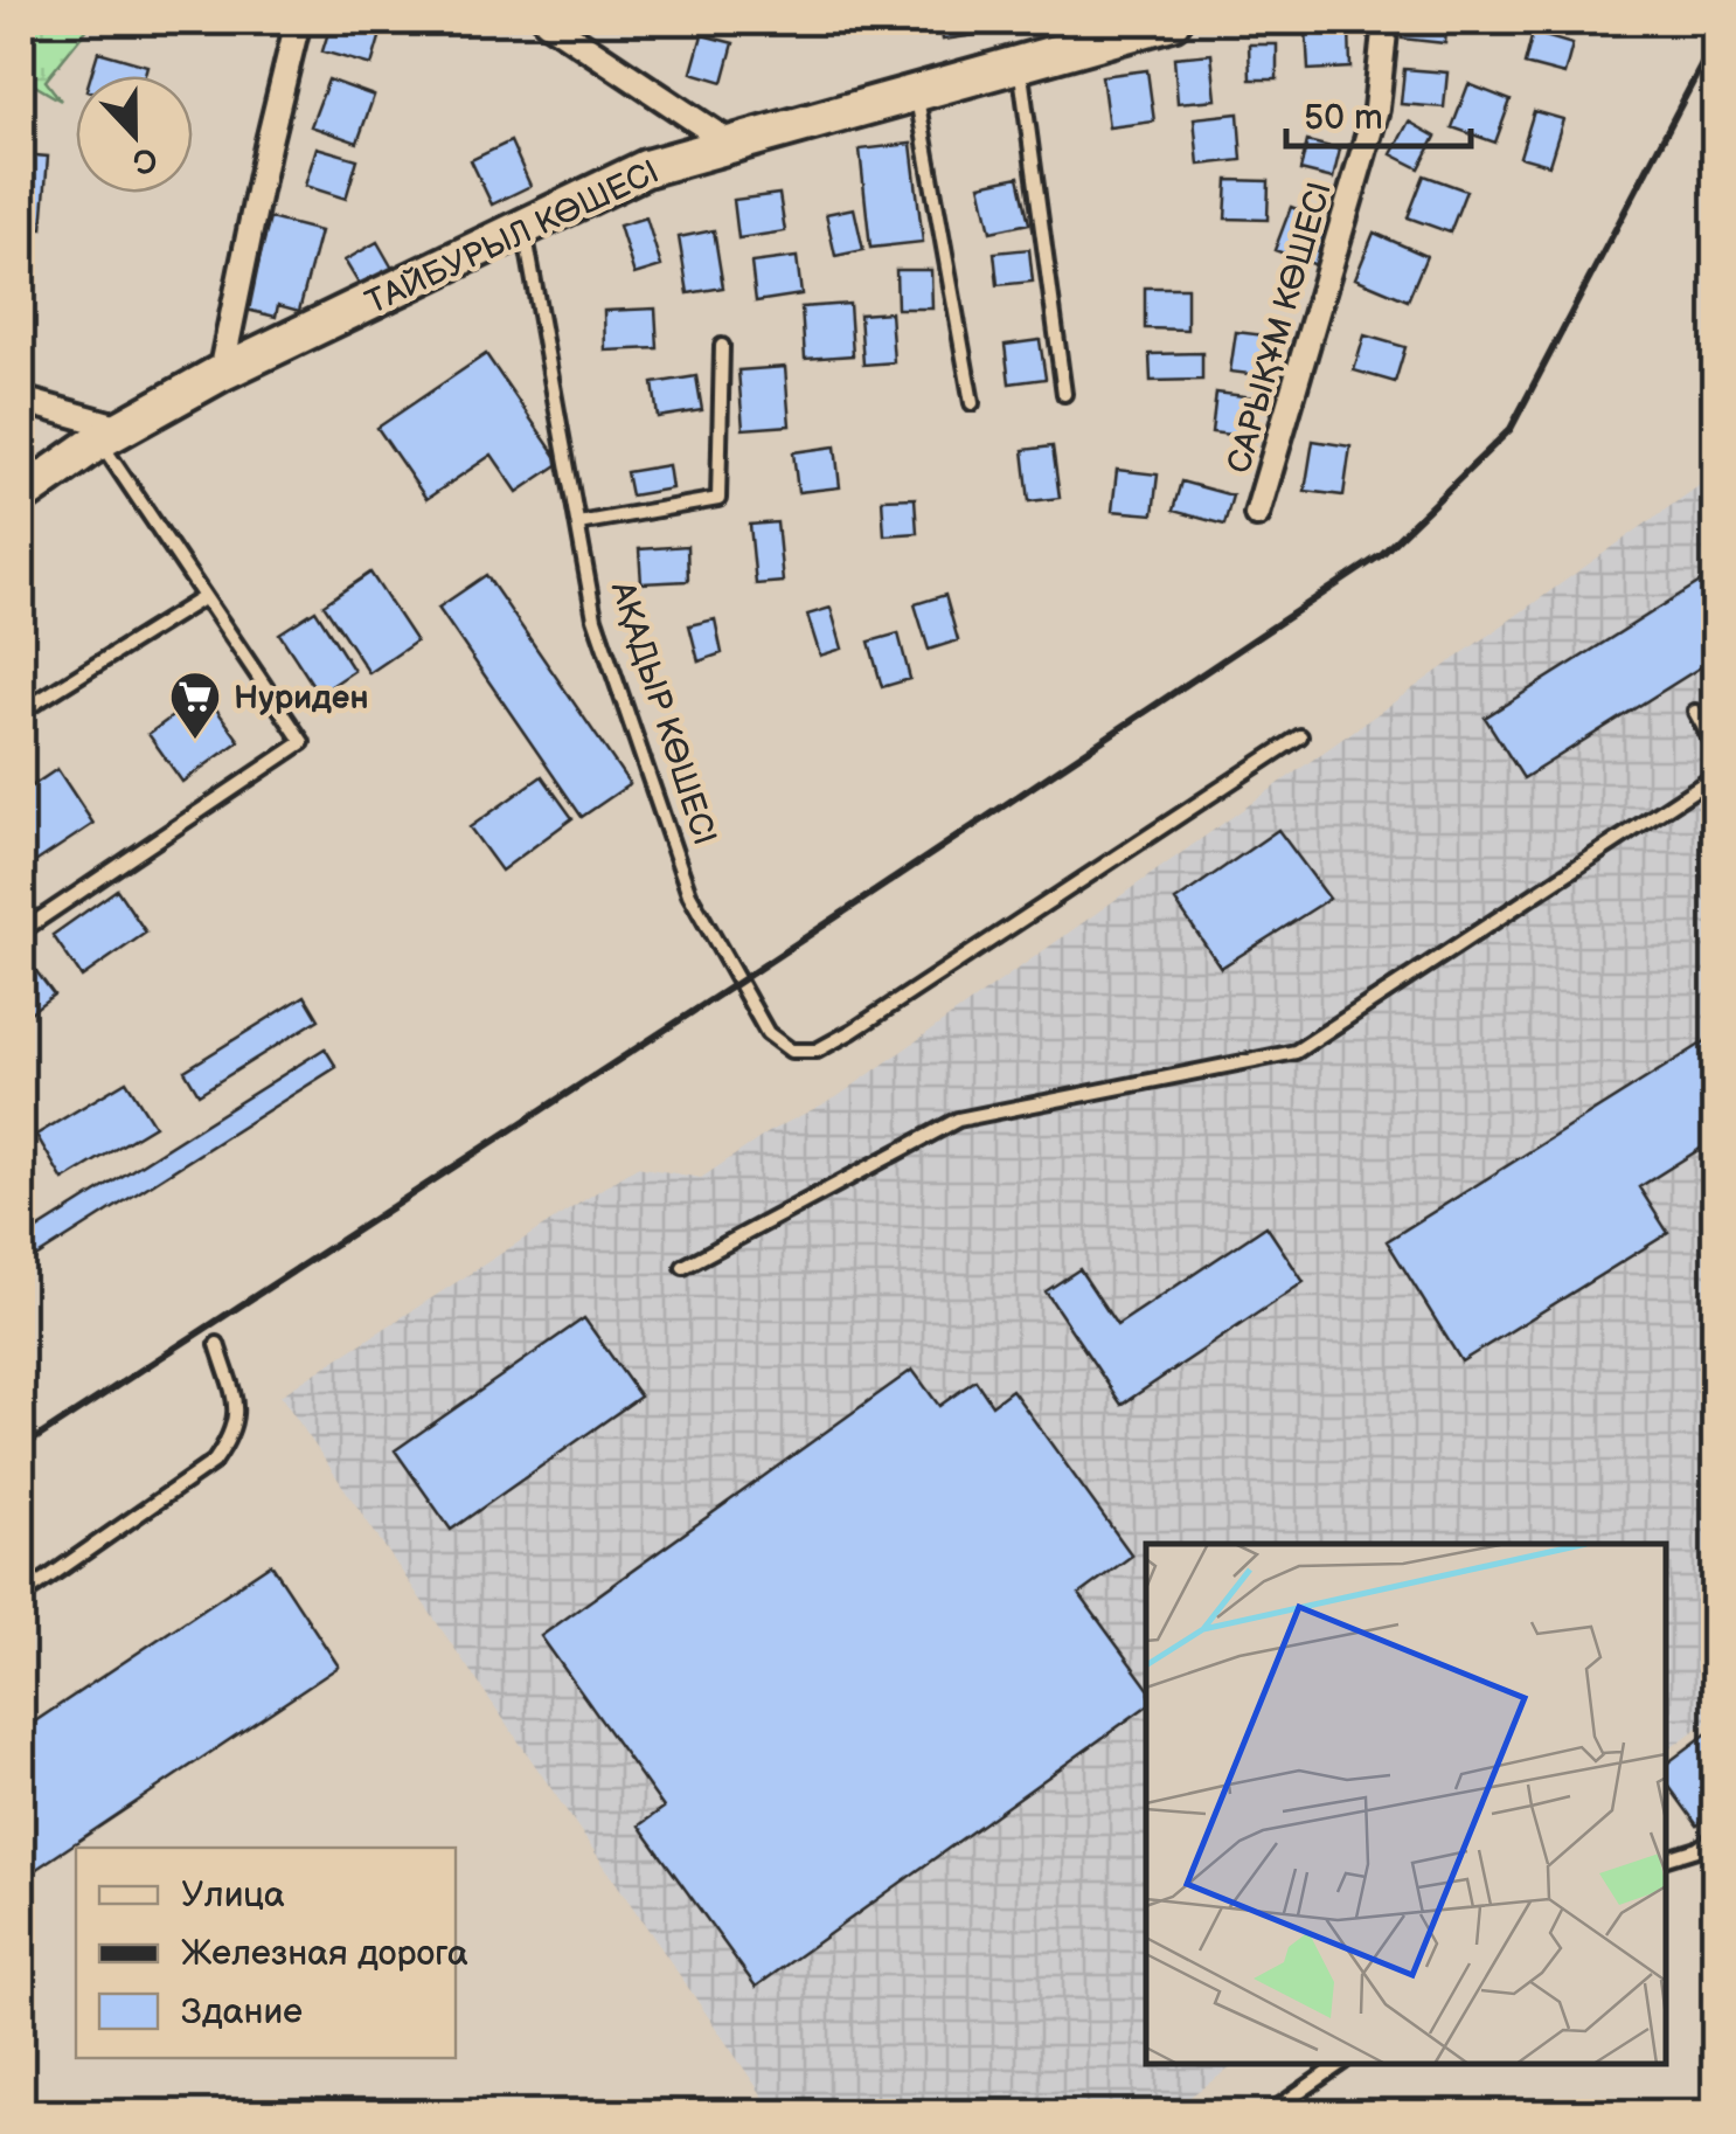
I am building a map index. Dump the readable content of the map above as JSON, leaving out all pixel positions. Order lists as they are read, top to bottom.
{
  "streets": {
    "main road": ["ТАЙБУРЫЛ КӨШЕСІ"],
    "street": ["САРЫҚҰМ КӨШЕСІ"],
    "lane": ["АҚАДЫР КӨШЕСІ"]
  },
  "crossings": [
    ["ТАЙБУРЫЛ КӨШЕСІ", "АҚАДЫР КӨШЕСІ"]
  ],
  "places": {
    "supermarket": ["Нуриден"]
  },
  "legend": ["Улица", "Железная дорога", "Здание"],
  "scale_bar": "50 m",
  "north": "bottom"
}
